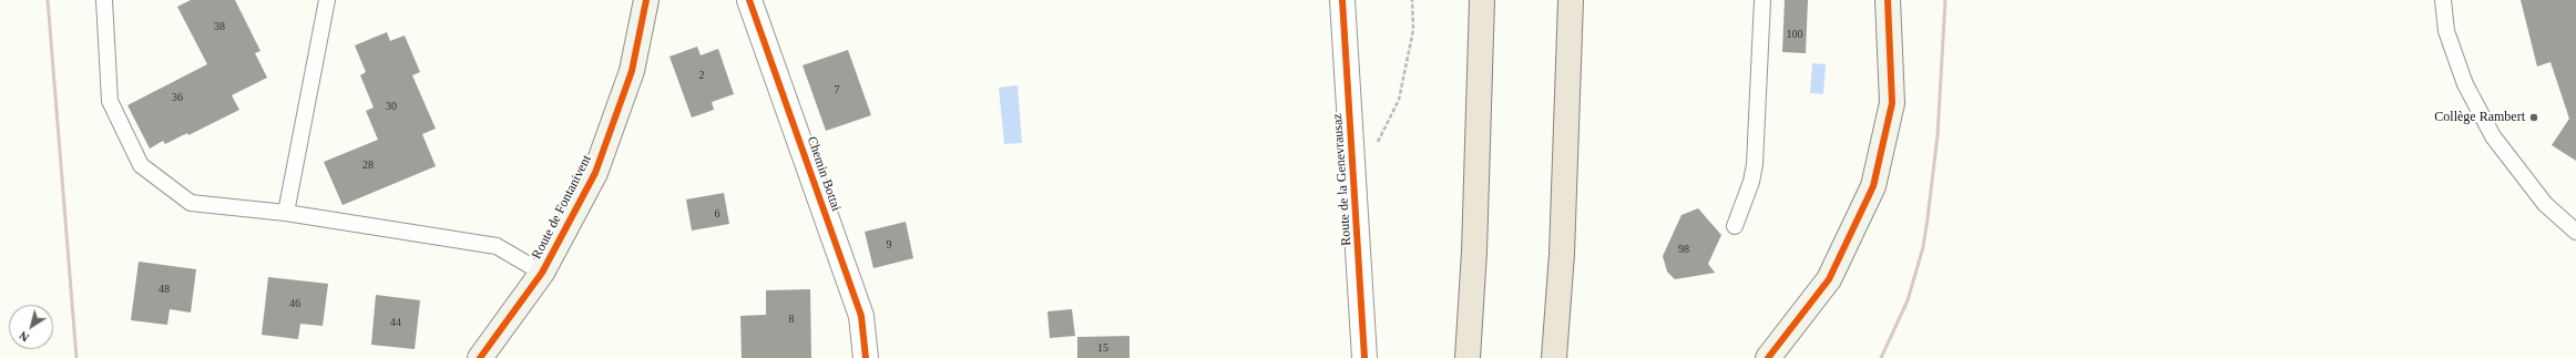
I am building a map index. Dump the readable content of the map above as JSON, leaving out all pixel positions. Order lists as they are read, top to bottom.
{
  "streets": {
    "street": ["Chemin Bottai", "Route de la Genevrausaz", "Route de Fontanivent"]
  },
  "places": ["Collège Rambert"],
  "house_numbers": [
    "38",
    "100",
    "2",
    "7",
    "36",
    "30",
    "28",
    "6",
    "9",
    "98",
    "48",
    "46",
    "8",
    "44",
    "15"
  ],
  "north": "bottom left"
}
